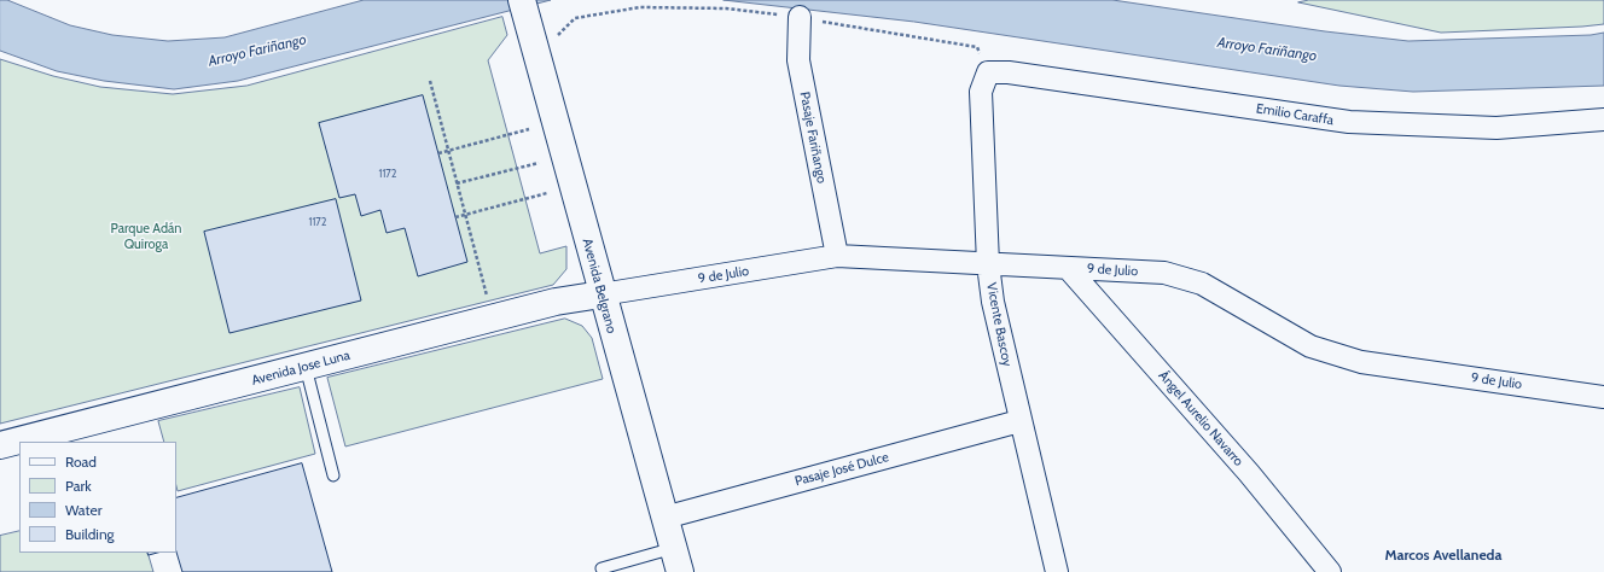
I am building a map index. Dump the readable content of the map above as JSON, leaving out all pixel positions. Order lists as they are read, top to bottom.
{
  "streets": {
    "street": [
      "Emilio Caraffa",
      "Pasaje Fariñango",
      "9 de Julio",
      "Avenida Belgrano",
      "Vicente Bascoy",
      "Avenida Jose Luna",
      "Ángel Aurelio Navarro",
      "Pasaje José Dulce"
    ]
  },
  "crossings": [
    ["Emilio Caraffa", "Vicente Bascoy"],
    ["Pasaje Fariñango", "9 de Julio"],
    ["9 de Julio", "Avenida Belgrano"],
    ["9 de Julio", "Vicente Bascoy"],
    ["9 de Julio", "Avenida Jose Luna"],
    ["9 de Julio", "Ángel Aurelio Navarro"],
    ["Avenida Belgrano", "Avenida Jose Luna"],
    ["Avenida Belgrano", "Pasaje José Dulce"],
    ["Vicente Bascoy", "Pasaje José Dulce"]
  ],
  "districts": ["Marcos Avellaneda"],
  "water": ["Arroyo Fariñango"],
  "parks": ["Parque Adán Quiroga"],
  "house_numbers": ["1172", "1172"],
  "legend": [
    "Road",
    "Park",
    "Water",
    "Building"
  ]
}
